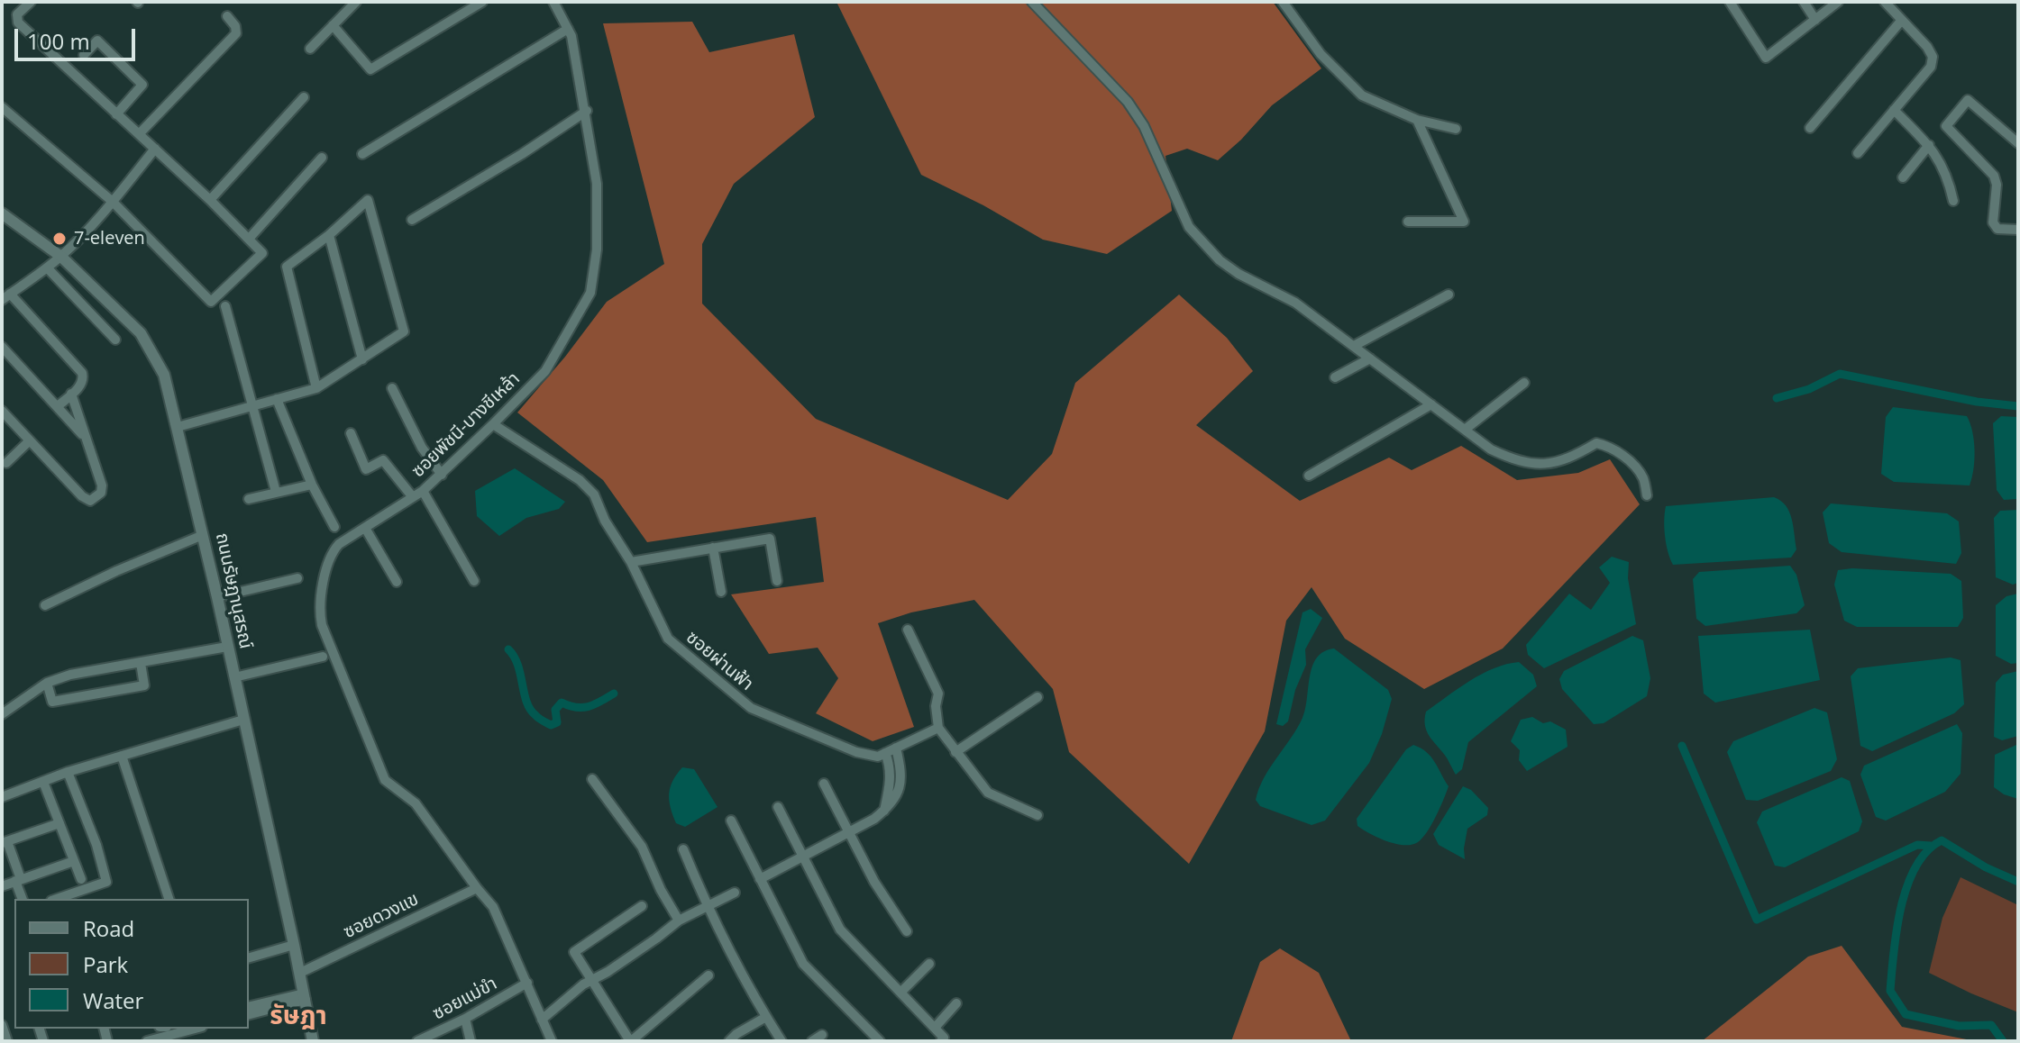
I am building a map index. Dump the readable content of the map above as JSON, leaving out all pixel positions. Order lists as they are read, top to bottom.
{
  "streets": {
    "street": [
      "ซอยพัชนี-บางชีเหล้า",
      "ถนนรัษฎานุสรณ์",
      "ซอยผ่านฟ้า",
      "ซอยดวงแข",
      "ซอยแม่ขำ"
    ]
  },
  "crossings": [
    ["ซอยพัชนี-บางชีเหล้า", "ซอยผ่านฟ้า"],
    ["ซอยพัชนี-บางชีเหล้า", "ซอยดวงแข"],
    ["ซอยพัชนี-บางชีเหล้า", "ซอยแม่ขำ"],
    ["ถนนรัษฎานุสรณ์", "ซอยดวงแข"]
  ],
  "districts": ["รัษฎา"],
  "places": ["7-eleven"],
  "legend": ["Road", "Park", "Water"],
  "scale_bar": "100 m"
}
